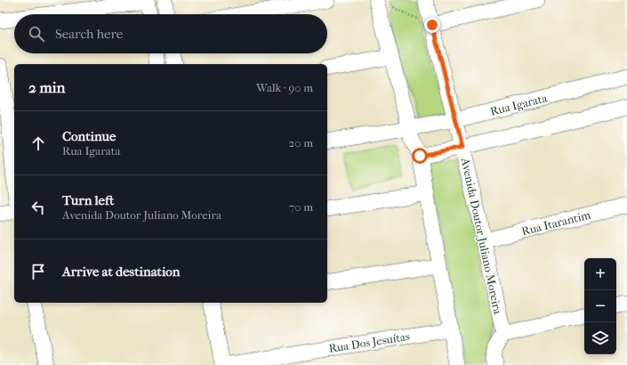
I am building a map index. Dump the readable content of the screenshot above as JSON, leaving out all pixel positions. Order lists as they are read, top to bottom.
{
  "streets": {
    "street": [
      "Rua Igarata",
      "Rua Itarantim",
      "Avenida Doutor Juliano Moreira",
      "Rua Dos Jesuítas"
    ]
  },
  "crossings": [
    ["Rua Igarata", "Avenida Doutor Juliano Moreira"],
    ["Rua Itarantim", "Avenida Doutor Juliano Moreira"]
  ],
  "page": {
    "search": "Search here",
    "heading": ["2 min", "Walk · 90 m"],
    "list": [
      ["Continue", "Rua Igarata", "20 m"],
      ["Turn left", "Avenida Doutor Juliano Moreira", "70 m"],
      "Arrive at destination"
    ],
    "map_buttons": ["+", "−"]
  }
}
